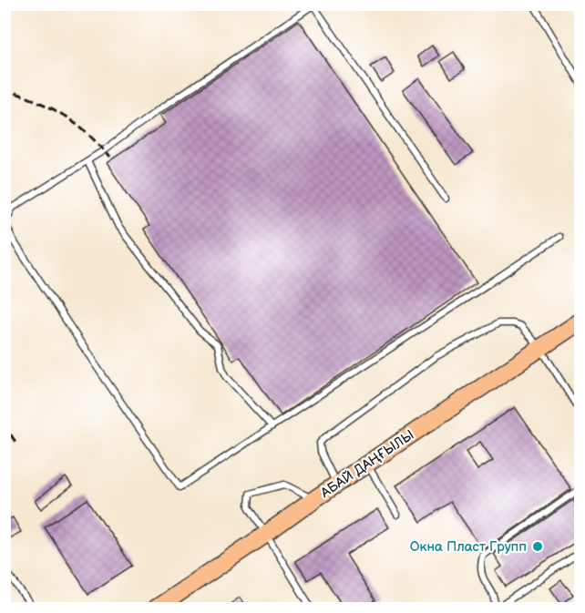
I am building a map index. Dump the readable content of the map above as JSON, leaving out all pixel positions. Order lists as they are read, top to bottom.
{
  "streets": {
    "main road": ["АБАЙ ДАҢҒЫЛЫ"]
  },
  "places": ["Окна Пласт Групп"]
}
